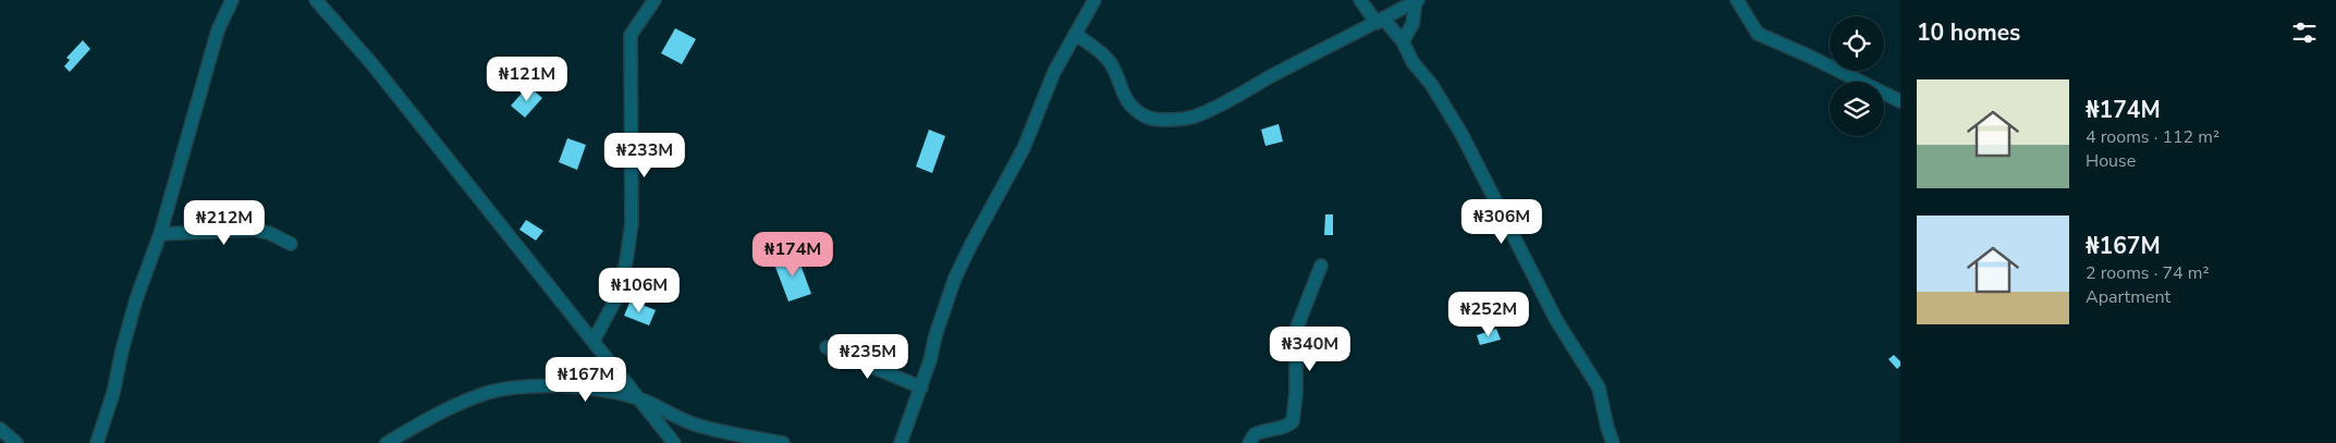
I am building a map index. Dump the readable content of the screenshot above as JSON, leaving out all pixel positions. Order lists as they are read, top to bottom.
{
  "page": {
    "heading": "10 homes",
    "price": [
      "₦121M",
      "₦233M",
      "₦306M",
      "₦212M",
      "₦174M",
      "₦106M",
      "₦252M",
      "₦340M",
      "₦235M",
      "₦167M"
    ],
    "list": [
      {
        "name": "₦174M",
        "note": "4 rooms · 112 m² · House"
      },
      {
        "name": "₦167M",
        "note": "2 rooms · 74 m² · Apartment"
      }
    ]
  }
}
